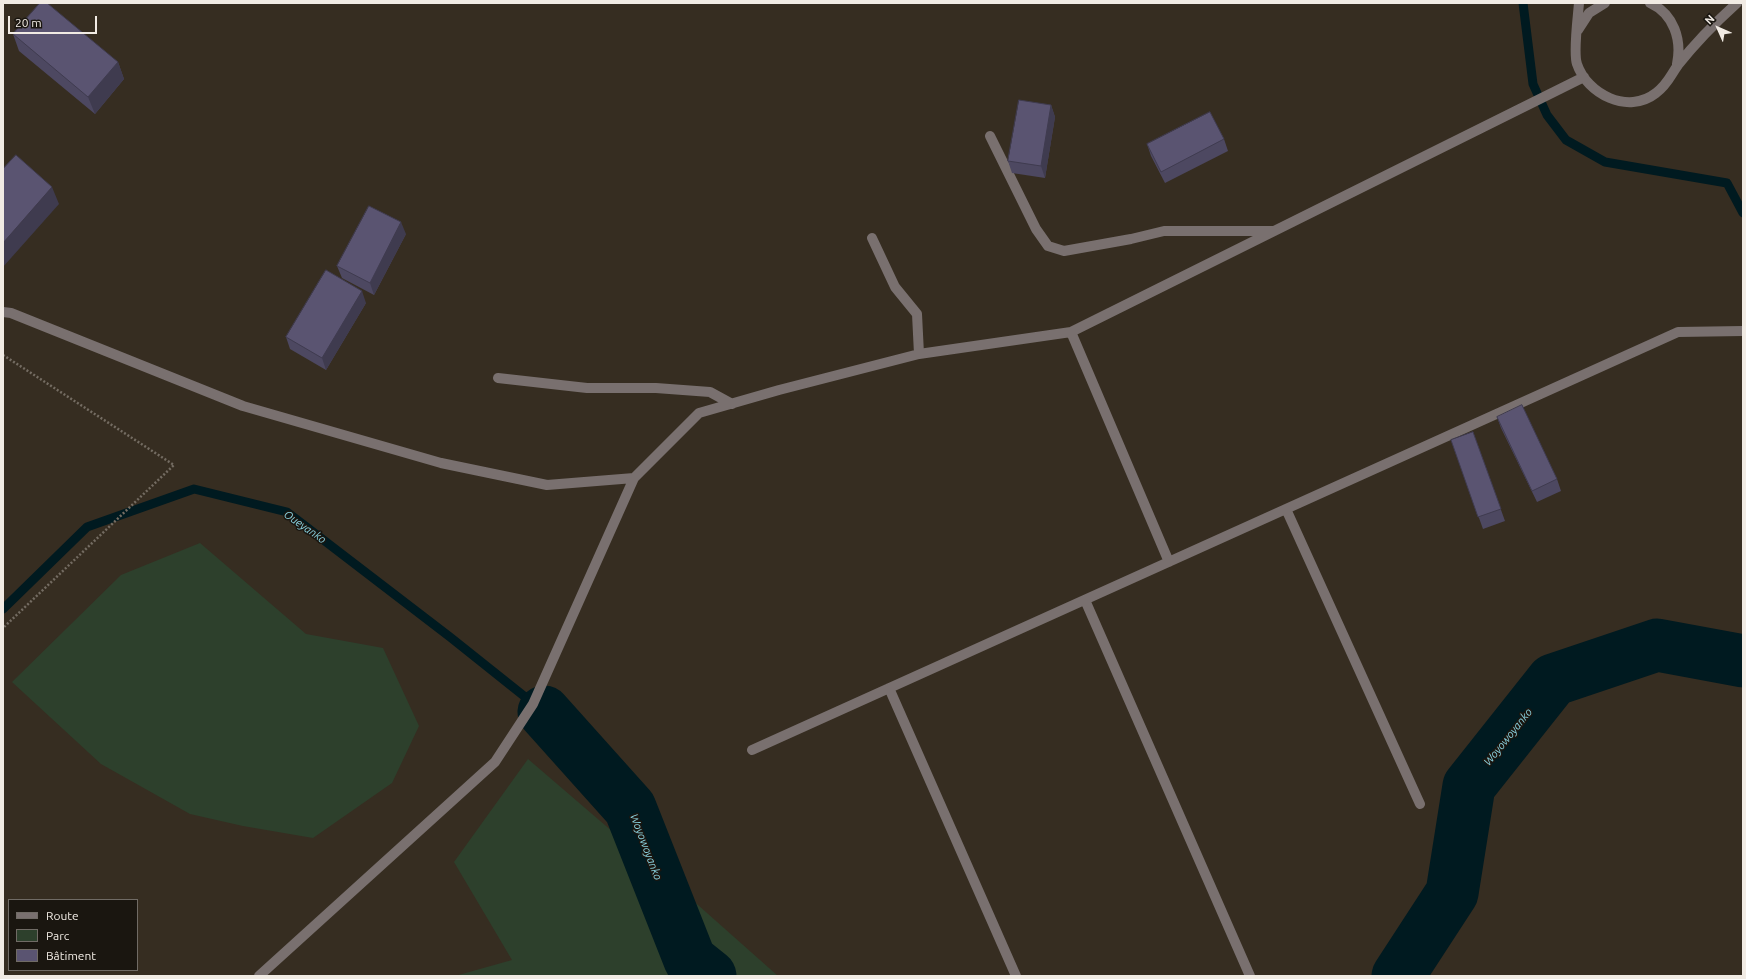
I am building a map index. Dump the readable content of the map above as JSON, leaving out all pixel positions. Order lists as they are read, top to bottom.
{
  "water": ["Oueyanko", "Woyowoyanko"],
  "legend": ["Route", "Parc", "Bâtiment"],
  "scale_bar": "20 m",
  "north": "top left"
}
